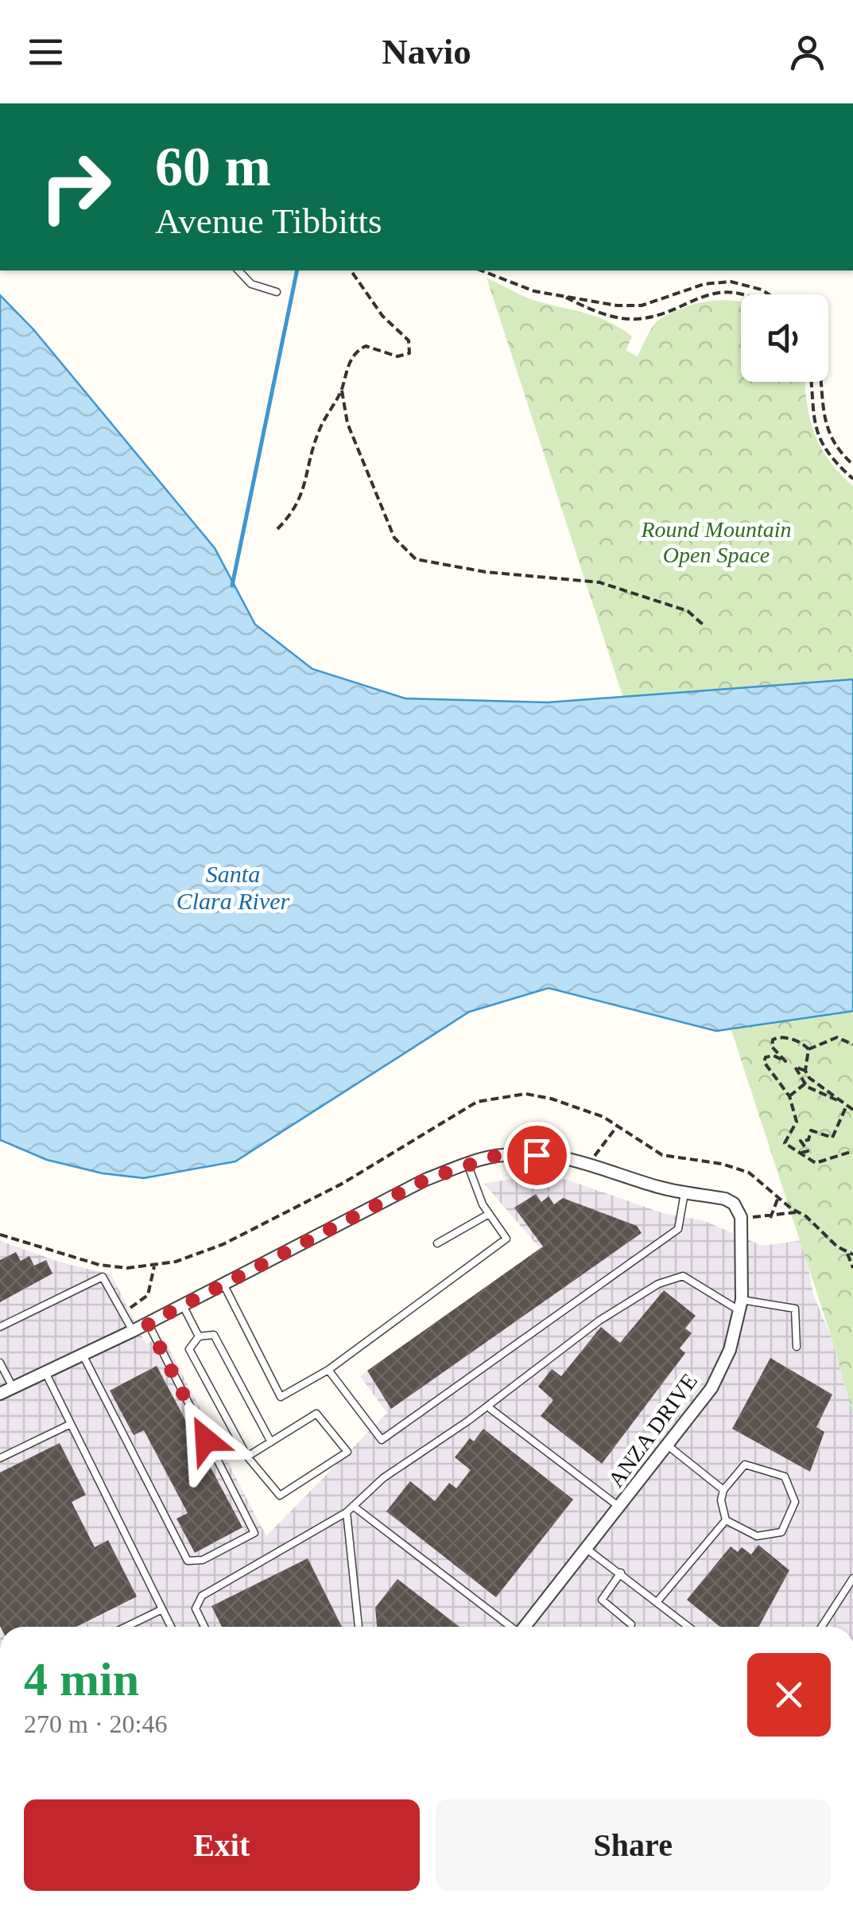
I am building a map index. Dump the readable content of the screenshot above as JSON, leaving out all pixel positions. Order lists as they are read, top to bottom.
{
  "streets": {
    "street": ["ANZA DRIVE"]
  },
  "water": ["Santa Clara River"],
  "parks": ["Round Mountain Open Space"],
  "page": {
    "header": "Navio",
    "turn": ["60 m", "Avenue Tibbitts"],
    "heading": ["4 min", "270 m · 20:46"],
    "buttons": ["Exit", "Share"]
  }
}
